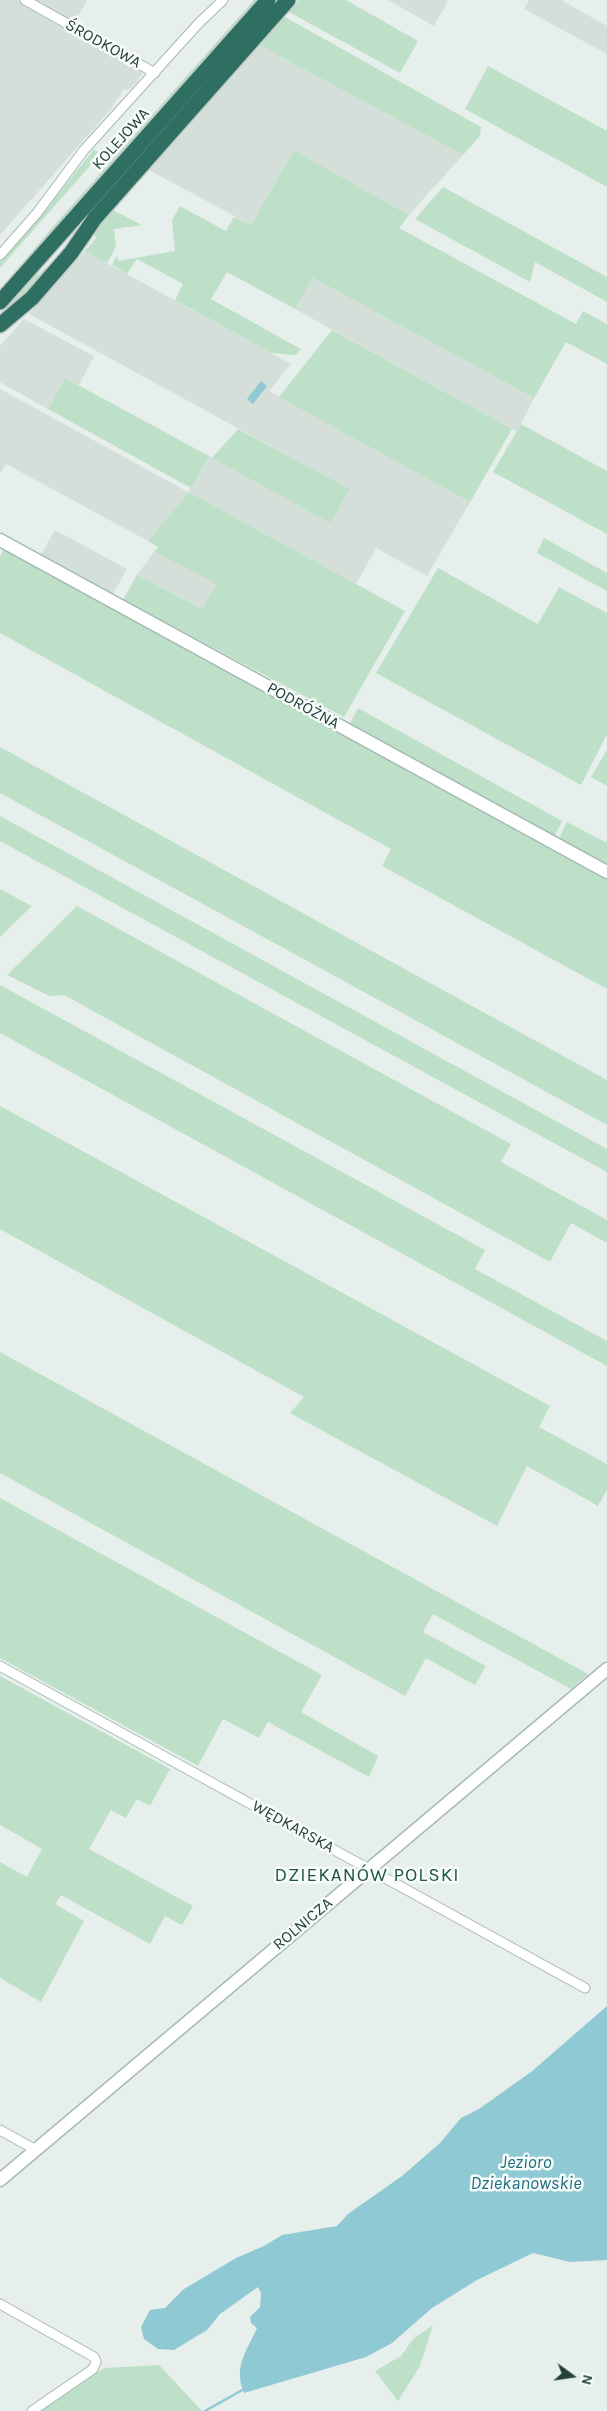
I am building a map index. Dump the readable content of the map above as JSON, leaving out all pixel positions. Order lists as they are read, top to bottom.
{
  "streets": {
    "highway": ["KOLEJOWA"],
    "street": [
      "ŚRODKOWA",
      "PODRÓŻNA",
      "WĘDKARSKA",
      "ROLNICZA"
    ]
  },
  "crossings": [
    ["WĘDKARSKA", "ROLNICZA"]
  ],
  "districts": ["DZIEKANÓW POLSKI"],
  "water": ["Jezioro Dziekanowskie"],
  "north": "right"
}
